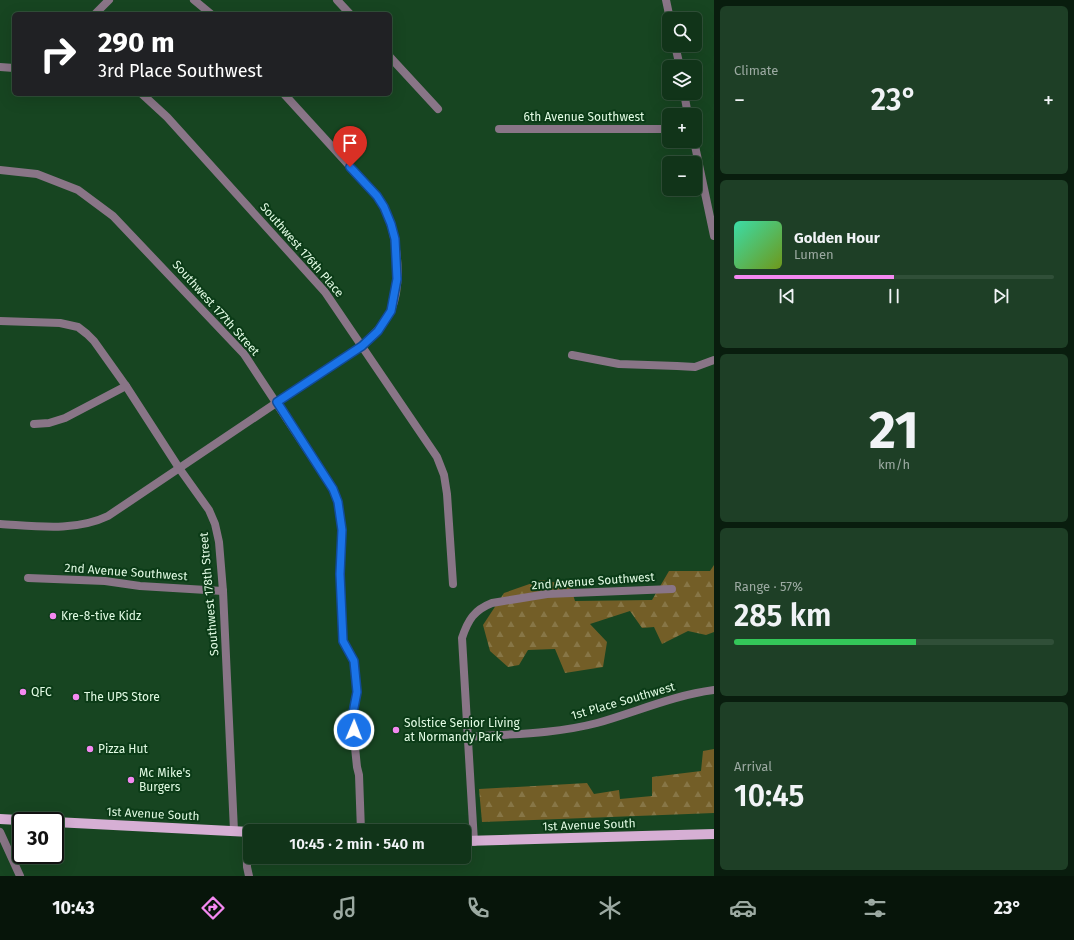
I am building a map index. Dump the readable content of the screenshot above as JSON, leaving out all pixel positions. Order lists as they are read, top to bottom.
{
  "streets": {
    "main road": ["1st Avenue South"],
    "street": [
      "6th Avenue Southwest",
      "Southwest 176th Place",
      "Southwest 177th Street",
      "2nd Avenue Southwest",
      "Southwest 178th Street",
      "1st Place Southwest"
    ]
  },
  "crossings": [
    ["2nd Avenue Southwest", "Southwest 178th Street"],
    ["2nd Avenue Southwest", "1st Place Southwest"],
    ["Southwest 178th Street", "1st Avenue South"]
  ],
  "places": [
    "Kre-8-tive Kidz",
    "QFC",
    "The UPS Store",
    "Solstice Senior Living at Normandy Park",
    "Pizza Hut",
    "Mc Mike's Burgers"
  ],
  "page": {
    "tile": [
      "Climate",
      ["21", "km/h"],
      ["Range · 57%", "285 km"],
      ["Arrival", "10:45"]
    ],
    "map_buttons": ["+", "−"],
    "turn": ["290 m", "3rd Place Southwest"],
    "heat": ["−", "23°", "+"],
    "song": ["Golden Hour", "Lumen"],
    "limit": "30",
    "trip": "10:45 · 2 min · 540 m",
    "tabs": ["10:43", "23°"]
  }
}
